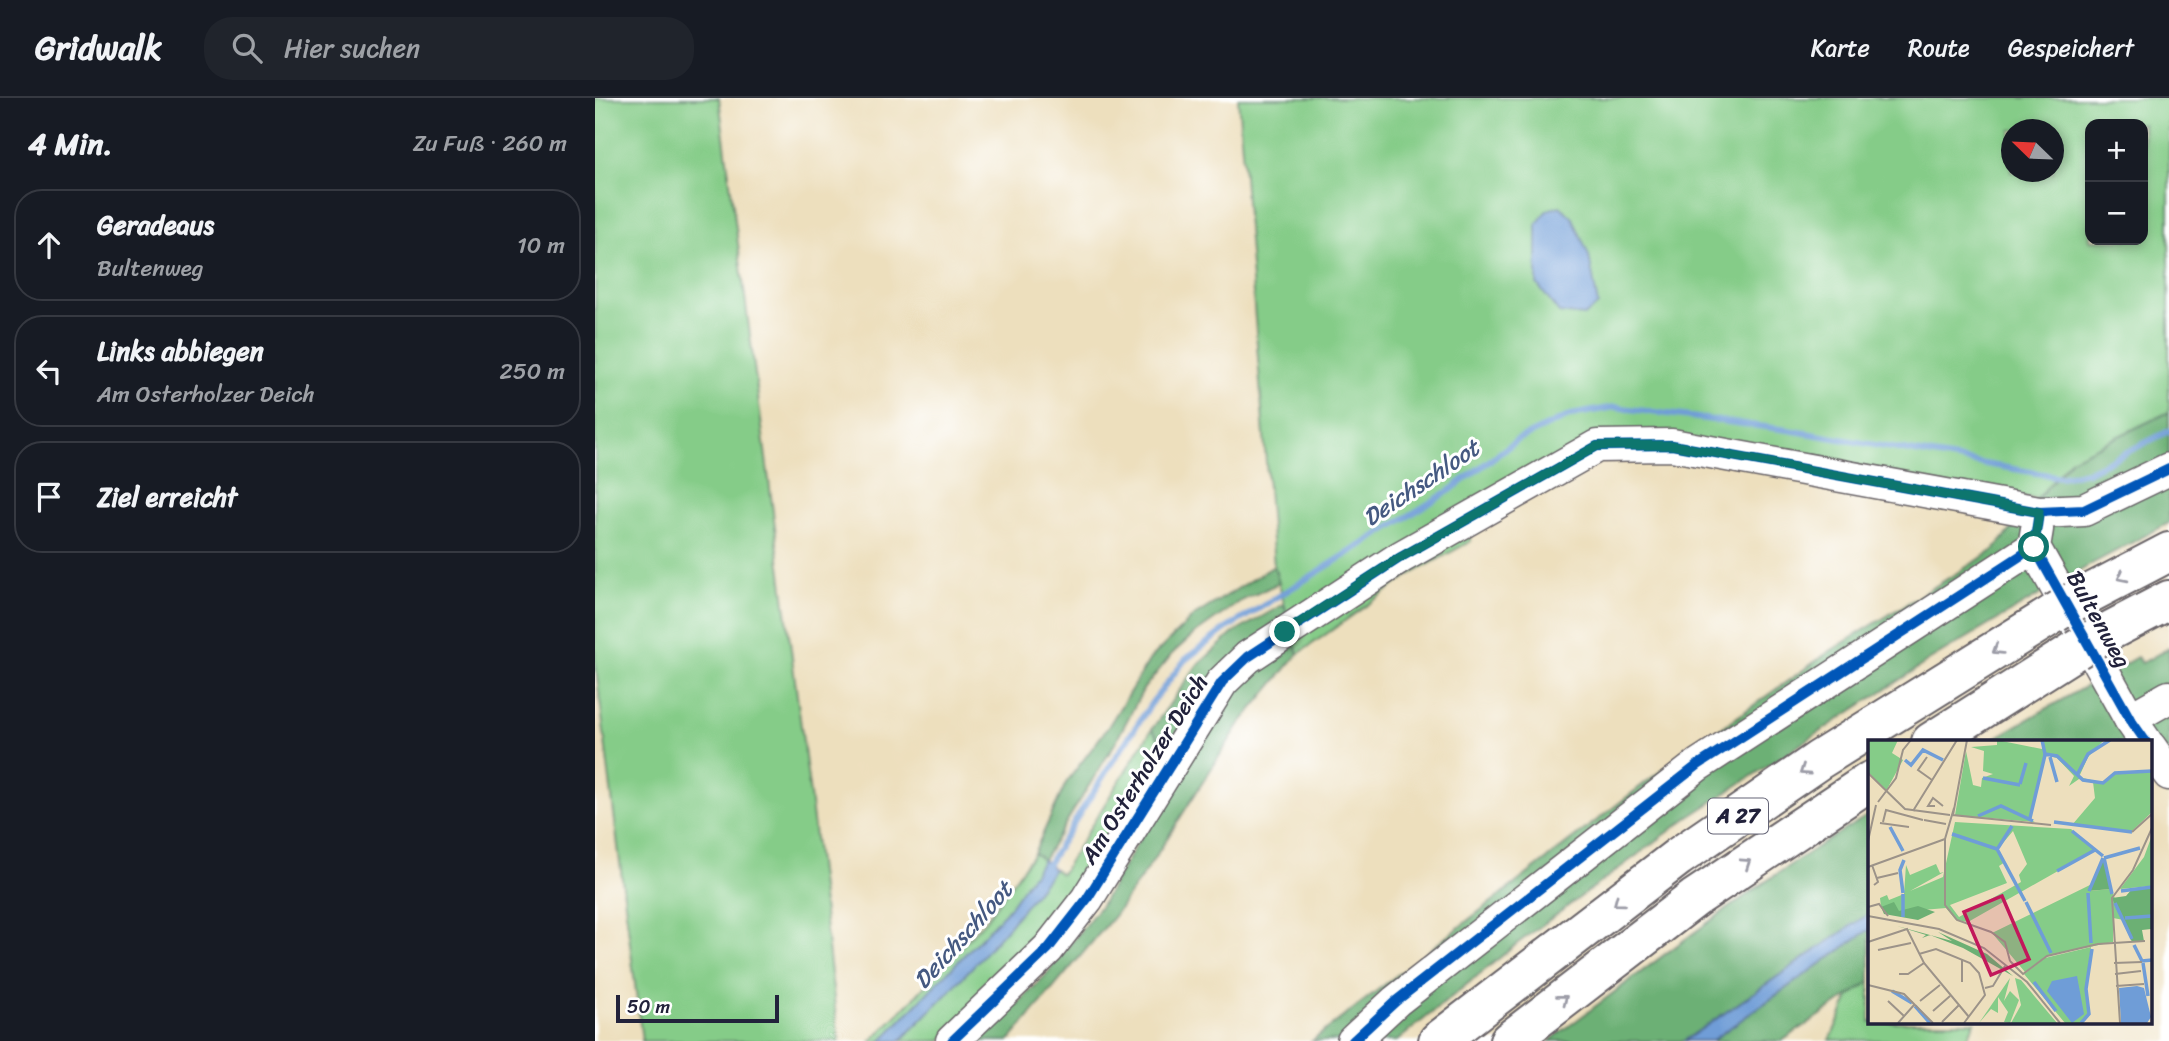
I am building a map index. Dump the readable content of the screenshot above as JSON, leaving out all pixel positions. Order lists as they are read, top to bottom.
{
  "streets": {
    "highway": ["A 27"],
    "street": ["Bultenweg", "Am Osterholzer Deich"]
  },
  "water": ["Deichschloot"],
  "scale_bar": "50 m",
  "north": "top left",
  "page": {
    "header": "Gridwalk",
    "search": "Hier suchen",
    "nav": ["Karte", "Route", "Gespeichert"],
    "heading": ["4 Min.", "Zu Fuß · 260 m"],
    "map_buttons": ["+", "−"],
    "list": [
      ["Geradeaus", "Bultenweg", "10 m"],
      ["Links abbiegen", "Am Osterholzer Deich", "250 m"],
      "Ziel erreicht"
    ],
    "scale": "50 m"
  }
}
